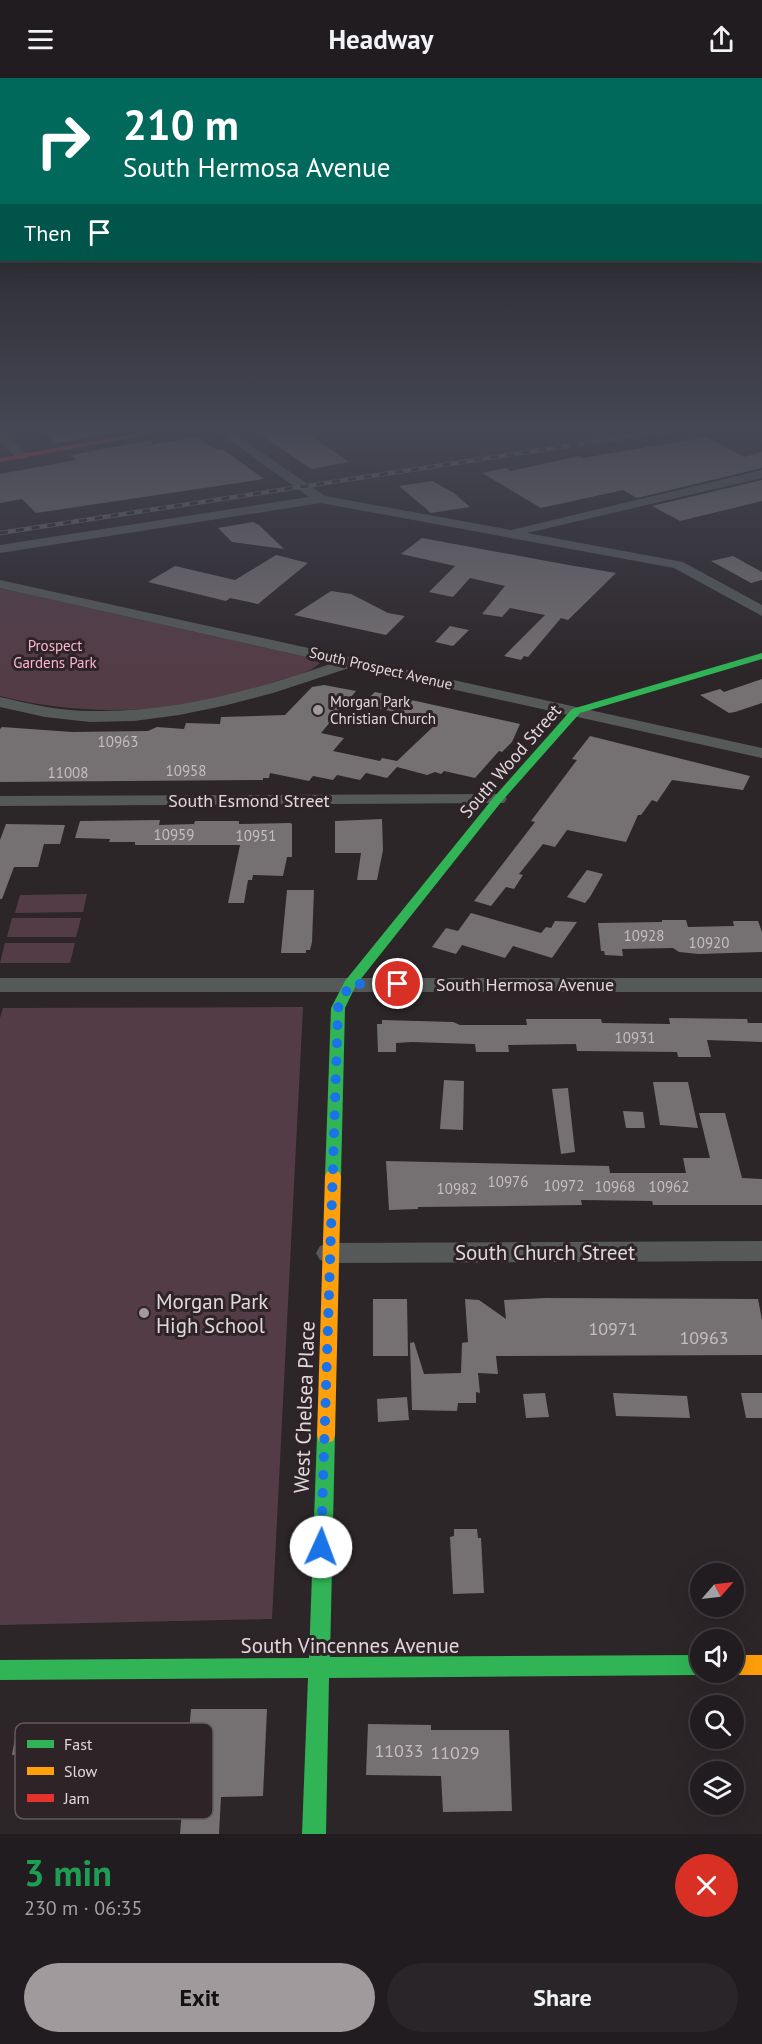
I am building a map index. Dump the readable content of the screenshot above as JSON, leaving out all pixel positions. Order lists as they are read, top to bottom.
{
  "streets": {
    "street": [
      "South Prospect Avenue",
      "South Wood Street",
      "South Esmond Street",
      "South Hermosa Avenue",
      "South Church Street",
      "West Chelsea Place",
      "South Vincennes Avenue"
    ]
  },
  "crossings": [
    ["South Prospect Avenue", "South Wood Street"],
    ["South Wood Street", "South Esmond Street"],
    ["South Wood Street", "South Hermosa Avenue"],
    ["South Wood Street", "West Chelsea Place"],
    ["South Hermosa Avenue", "West Chelsea Place"],
    ["South Church Street", "West Chelsea Place"],
    ["West Chelsea Place", "South Vincennes Avenue"]
  ],
  "parks": ["Prospect Gardens Park"],
  "places": ["Morgan Park Christian Church", "Morgan Park High School"],
  "house_numbers": [
    "10963",
    "10958",
    "11008",
    "10959",
    "10951",
    "10928",
    "10920",
    "10931",
    "10976",
    "10972",
    "10968",
    "10962",
    "10982",
    "10971",
    "10963",
    "11033",
    "11029"
  ],
  "legend": ["Fast", "Slow", "Jam"],
  "north": "top right",
  "page": {
    "header": "Headway",
    "turn": ["210 m", "South Hermosa Avenue"],
    "then": "Then",
    "heading": ["3 min", "230 m · 06:35"],
    "buttons": ["Exit", "Share"]
  }
}
